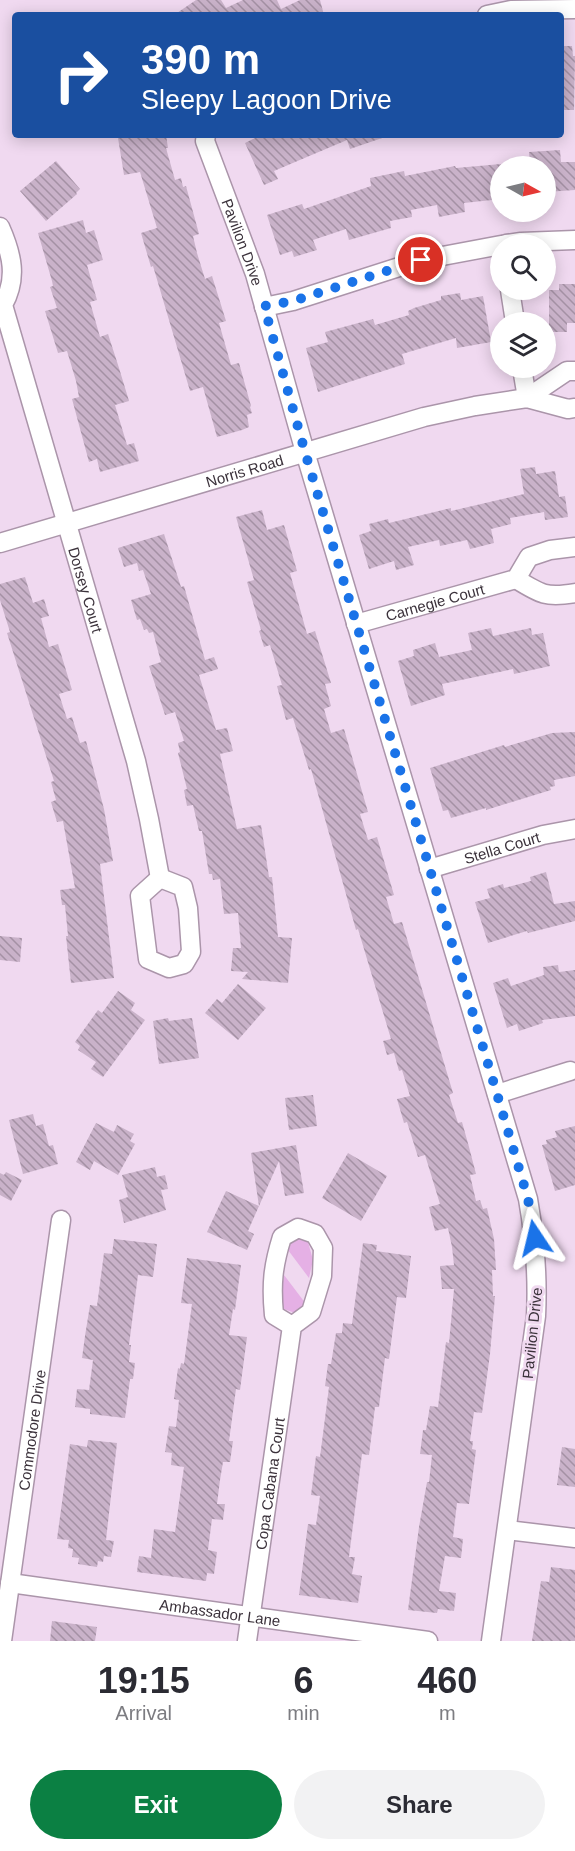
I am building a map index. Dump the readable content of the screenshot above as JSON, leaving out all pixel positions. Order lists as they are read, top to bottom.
{
  "streets": {
    "street": [
      "Pavilion Drive",
      "Norris Road",
      "Dorsey Court",
      "Carnegie Court",
      "Stella Court",
      "Commodore Drive",
      "Copa Cabana Court",
      "Ambassador Lane"
    ]
  },
  "crossings": [
    ["Pavilion Drive", "Norris Road"],
    ["Pavilion Drive", "Carnegie Court"],
    ["Pavilion Drive", "Stella Court"],
    ["Norris Road", "Dorsey Court"],
    ["Commodore Drive", "Ambassador Lane"],
    ["Copa Cabana Court", "Ambassador Lane"]
  ],
  "north": "right",
  "page": {
    "turn": ["390 m", "Sleepy Lagoon Drive"],
    "eta": [
      "19:15",
      "Arrival",
      "6",
      "min",
      "460",
      "m"
    ],
    "buttons": ["Exit", "Share"]
  }
}
